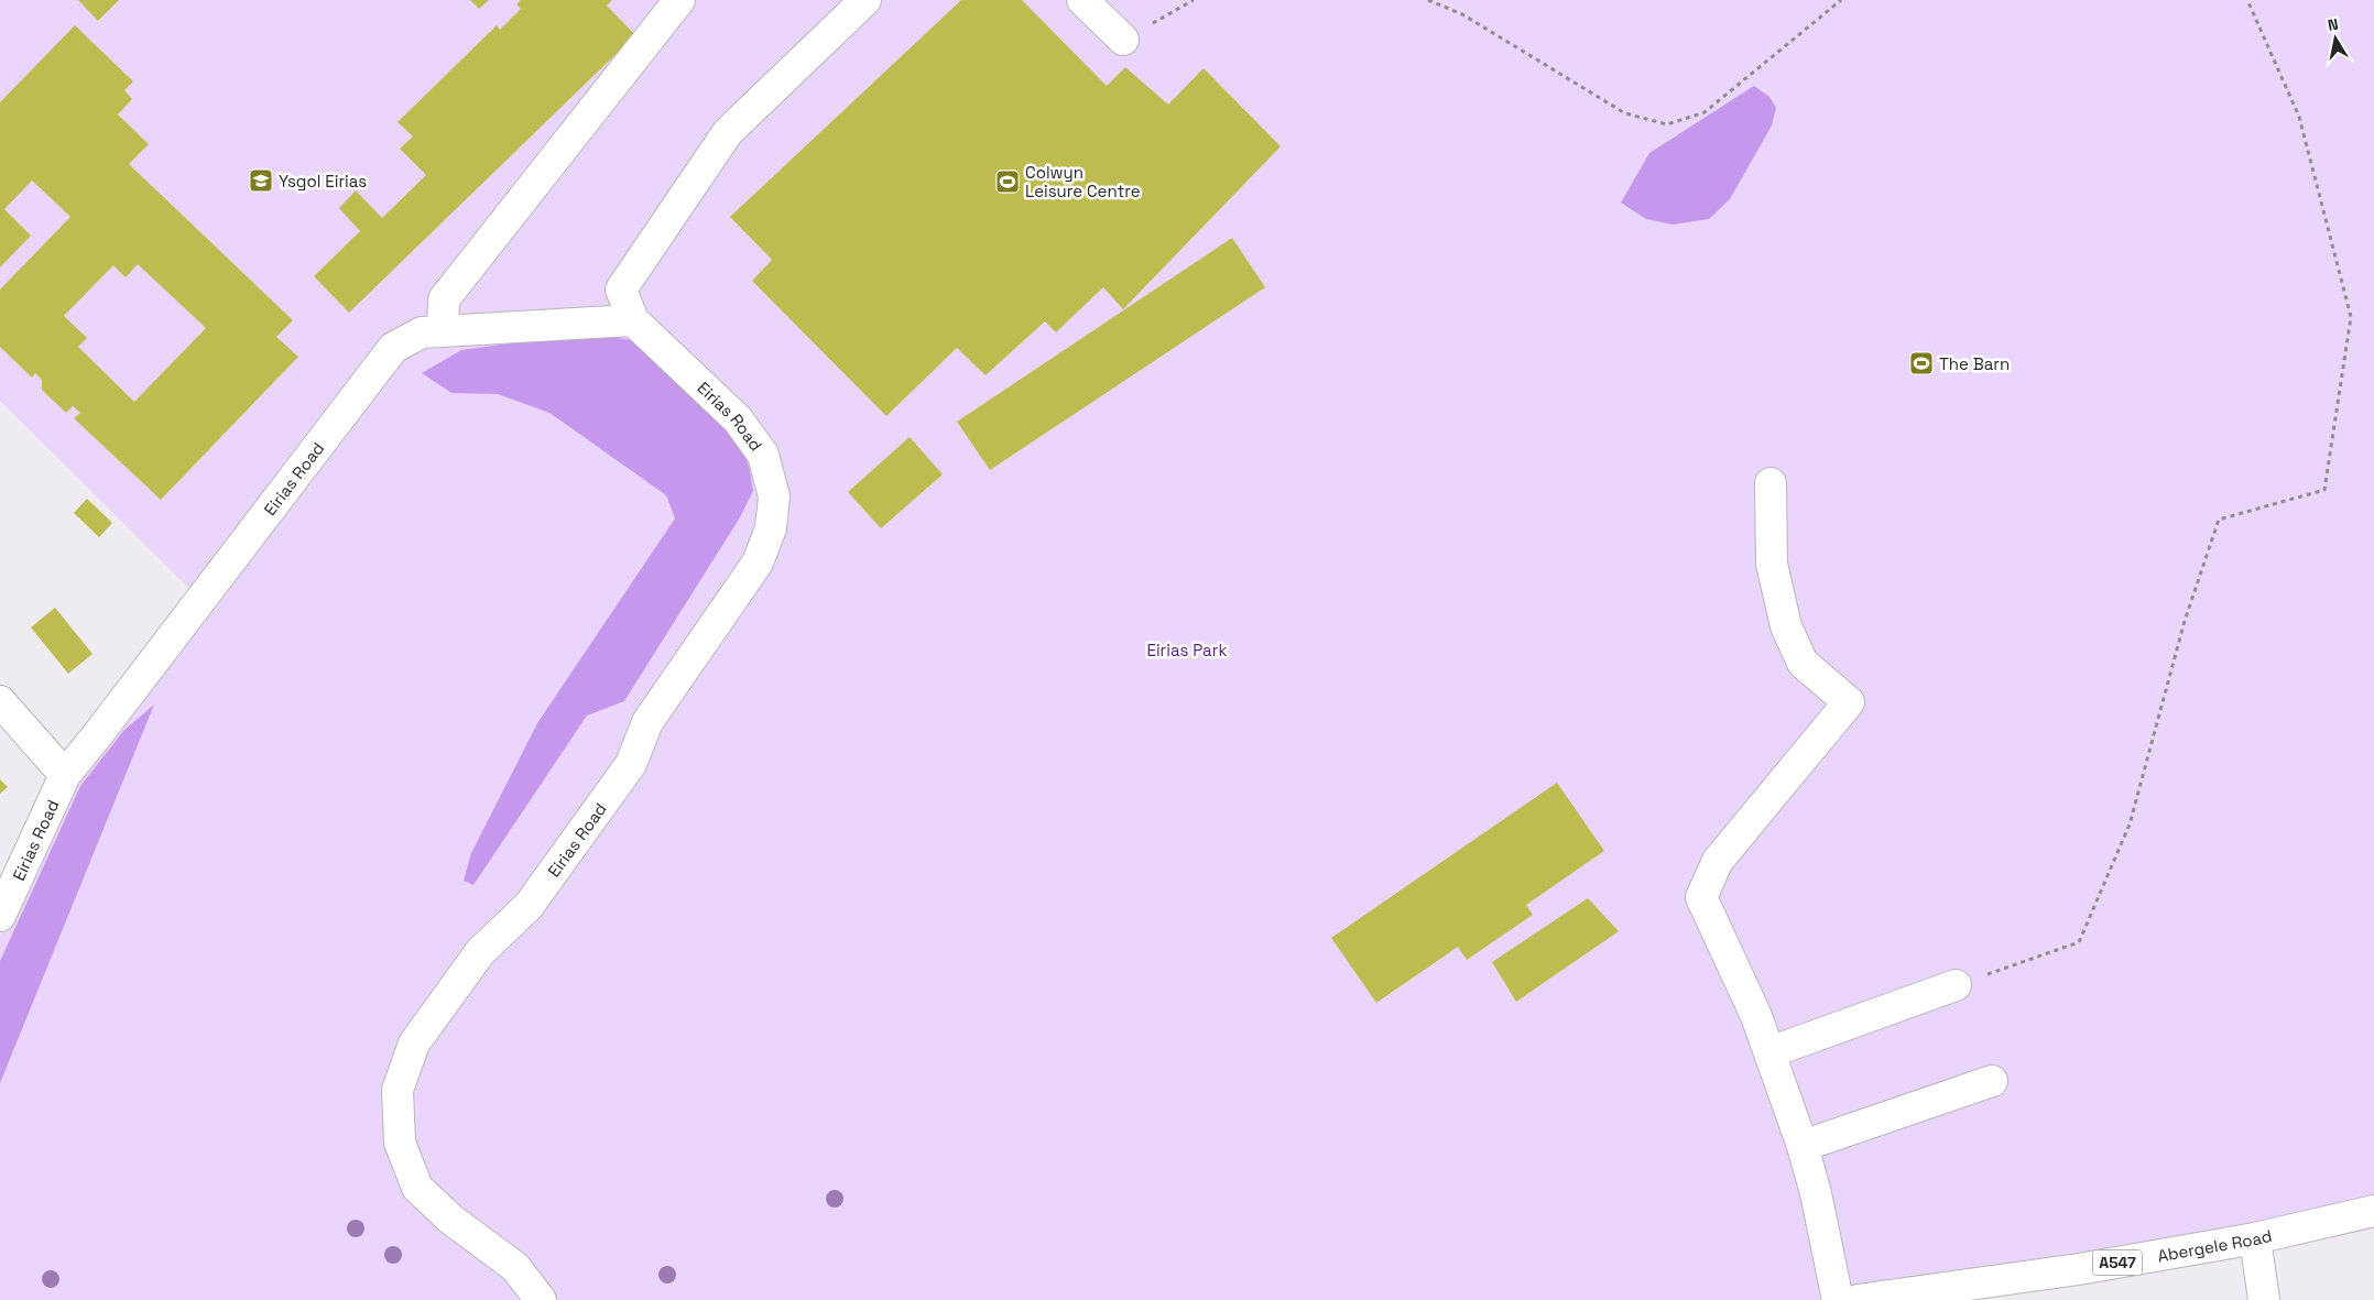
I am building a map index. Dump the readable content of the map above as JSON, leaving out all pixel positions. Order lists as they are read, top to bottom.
{
  "streets": {
    "street": ["Eirias Road", "Abergele Road", "A547"]
  },
  "parks": ["Eirias Park"],
  "places": {
    "school or university": ["Ysgol Eirias"],
    "sports": ["Colwyn Leisure Centre", "The Barn"]
  },
  "north": "top"
}
